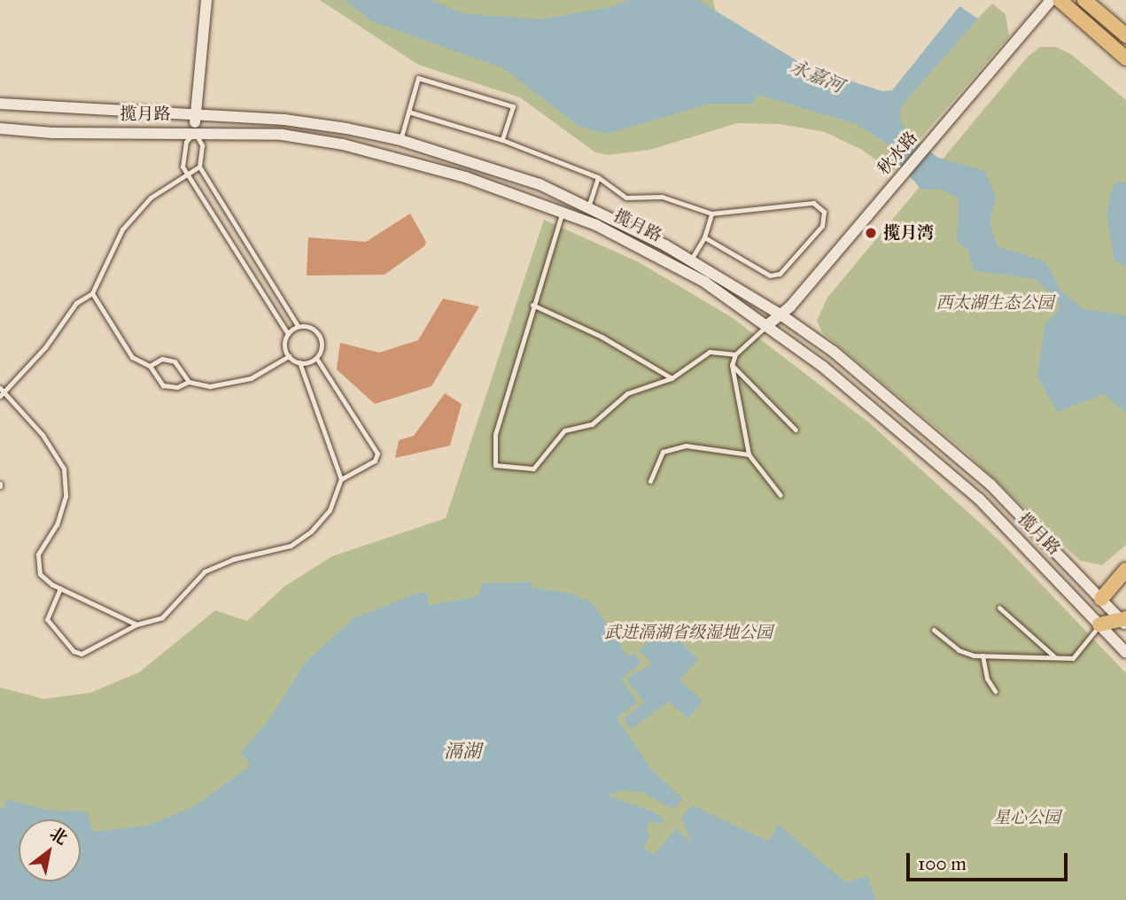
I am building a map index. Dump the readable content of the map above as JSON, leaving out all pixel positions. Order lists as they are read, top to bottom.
{
  "streets": {
    "street": ["揽月路", "秋水路"]
  },
  "crossings": [
    ["揽月路", "秋水路"]
  ],
  "water": ["永嘉河", "滆湖"],
  "parks": ["西太湖生态公园", "武进滆湖省级湿地公园", "星心公园"],
  "places": ["揽月湾"],
  "scale_bar": "100 m",
  "north": "top right"
}
